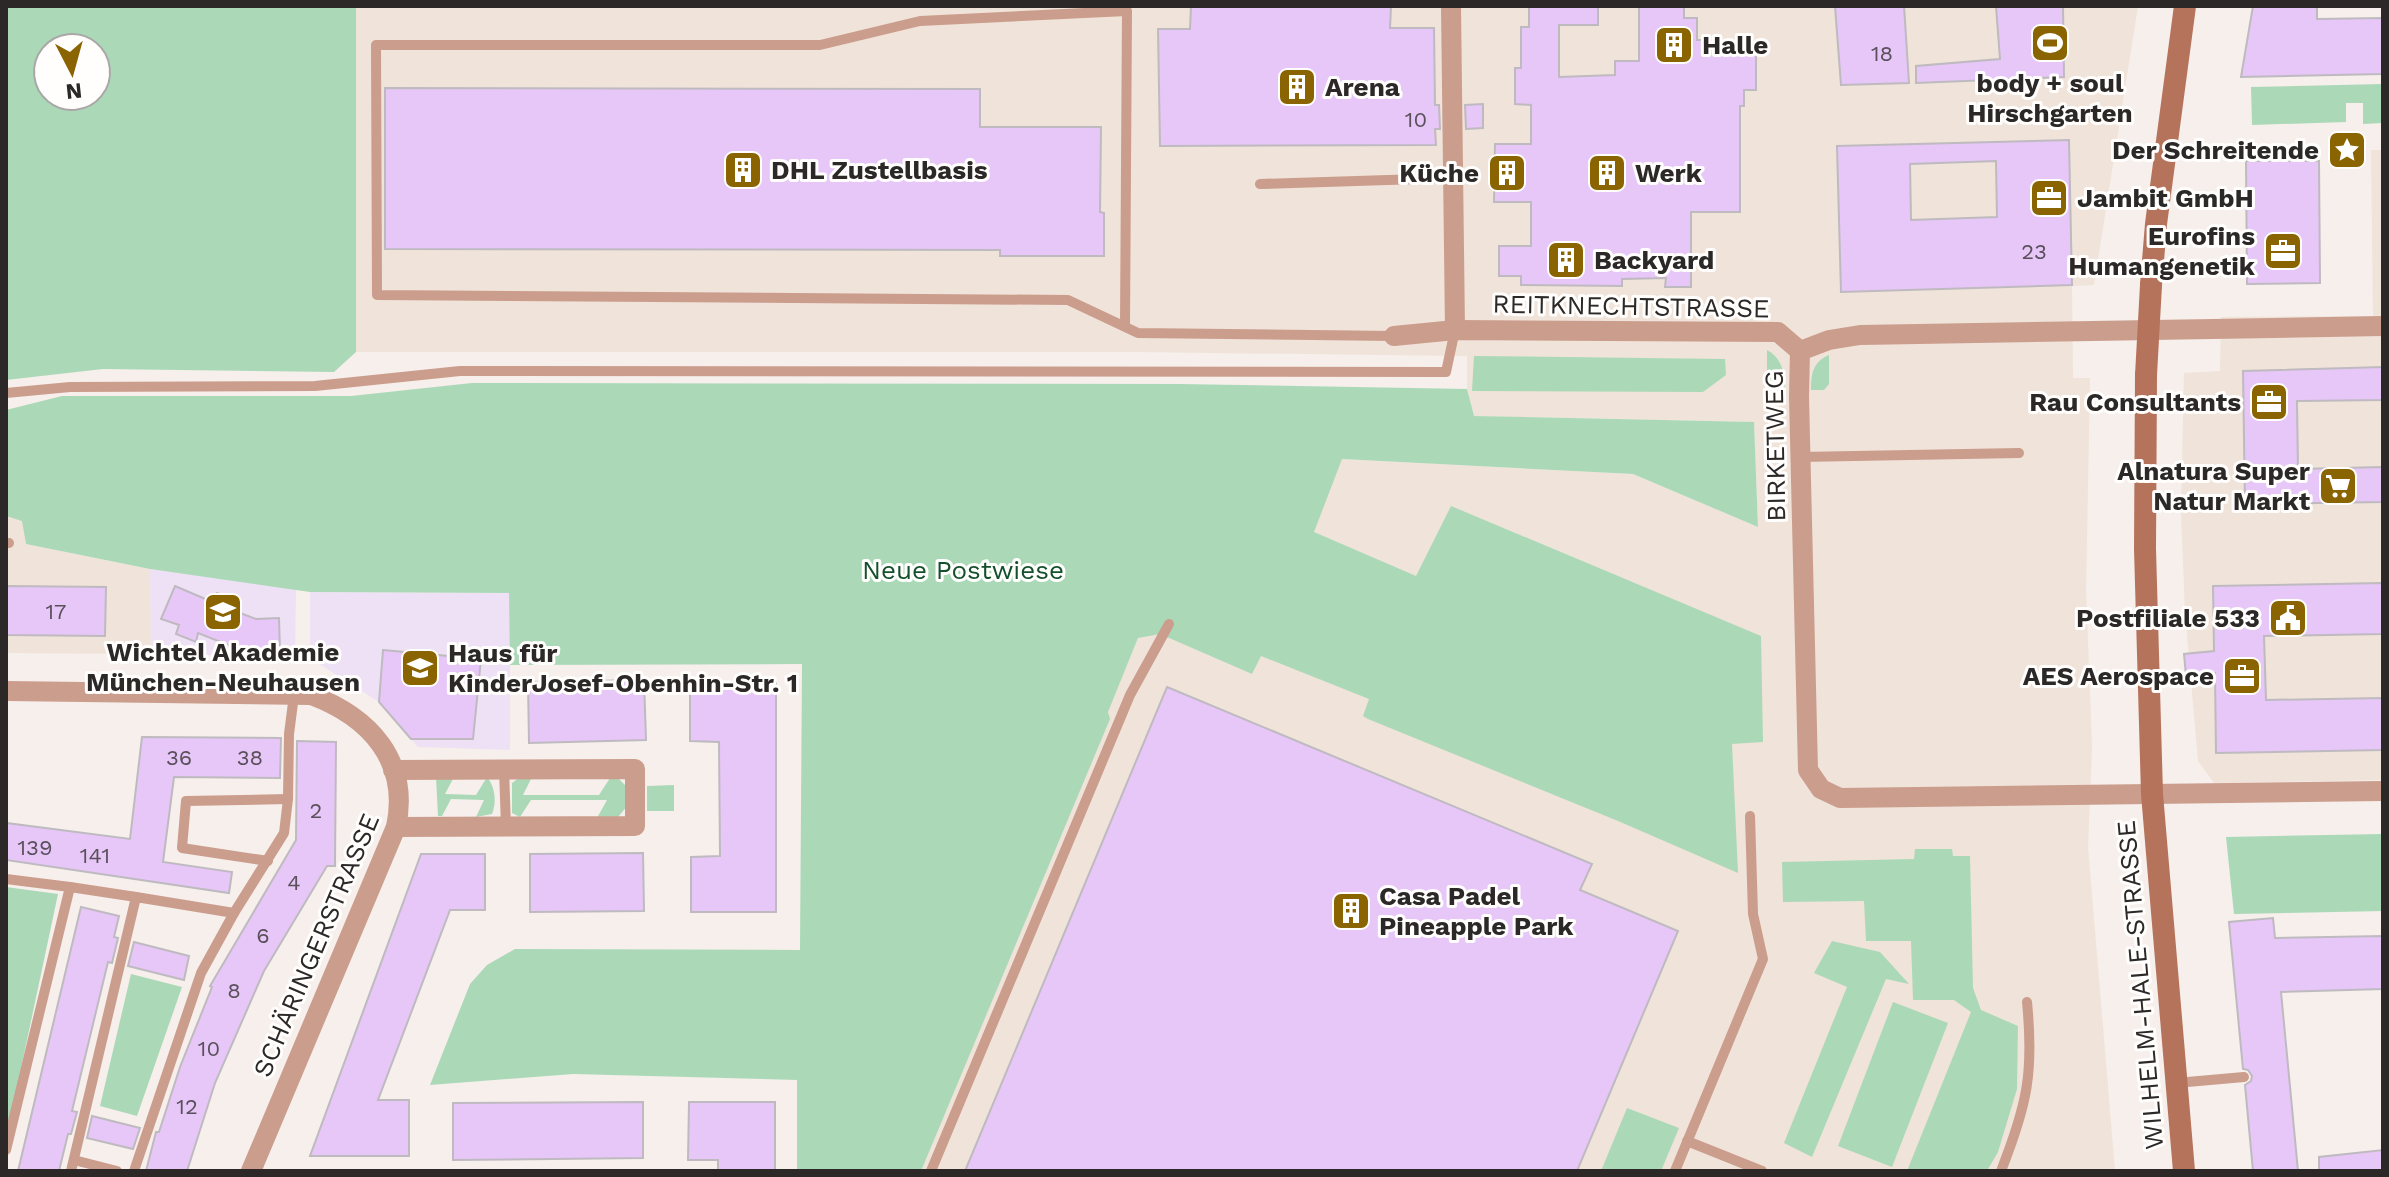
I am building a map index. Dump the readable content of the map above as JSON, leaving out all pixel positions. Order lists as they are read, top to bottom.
{
  "streets": {
    "main road": ["WILHELM-HALE-STRASSE"],
    "street": ["REITKNECHTSTRASSE", "BIRKETWEG", "SCHÄRINGERSTRASSE"]
  },
  "crossings": [
    ["REITKNECHTSTRASSE", "BIRKETWEG"],
    ["BIRKETWEG", "WILHELM-HALE-STRASSE"]
  ],
  "parks": ["Neue Postwiese"],
  "places": {
    "sports": ["body + soul Hirschgarten"],
    "building": [
      "Halle",
      "Arena",
      "DHL Zustellbasis",
      "Küche",
      "Werk",
      "Backyard",
      "Casa Padel Pineapple Park"
    ],
    "place": ["Der Schreitende"],
    "office": [
      "Jambit GmbH",
      "Eurofins Humangenetik",
      "Rau Consultants",
      "AES Aerospace"
    ],
    "supermarket": ["Alnatura Super Natur Markt"],
    "school or university": ["Wichtel Akademie München-Neuhausen", "Haus für KinderJosef-Obenhin-Str. 1"],
    "public building": ["Postfiliale 533"]
  },
  "house_numbers": [
    "18",
    "10",
    "23",
    "17",
    "36",
    "38",
    "2",
    "139",
    "141",
    "4",
    "6",
    "8",
    "10",
    "12"
  ],
  "north": "bottom"
}
